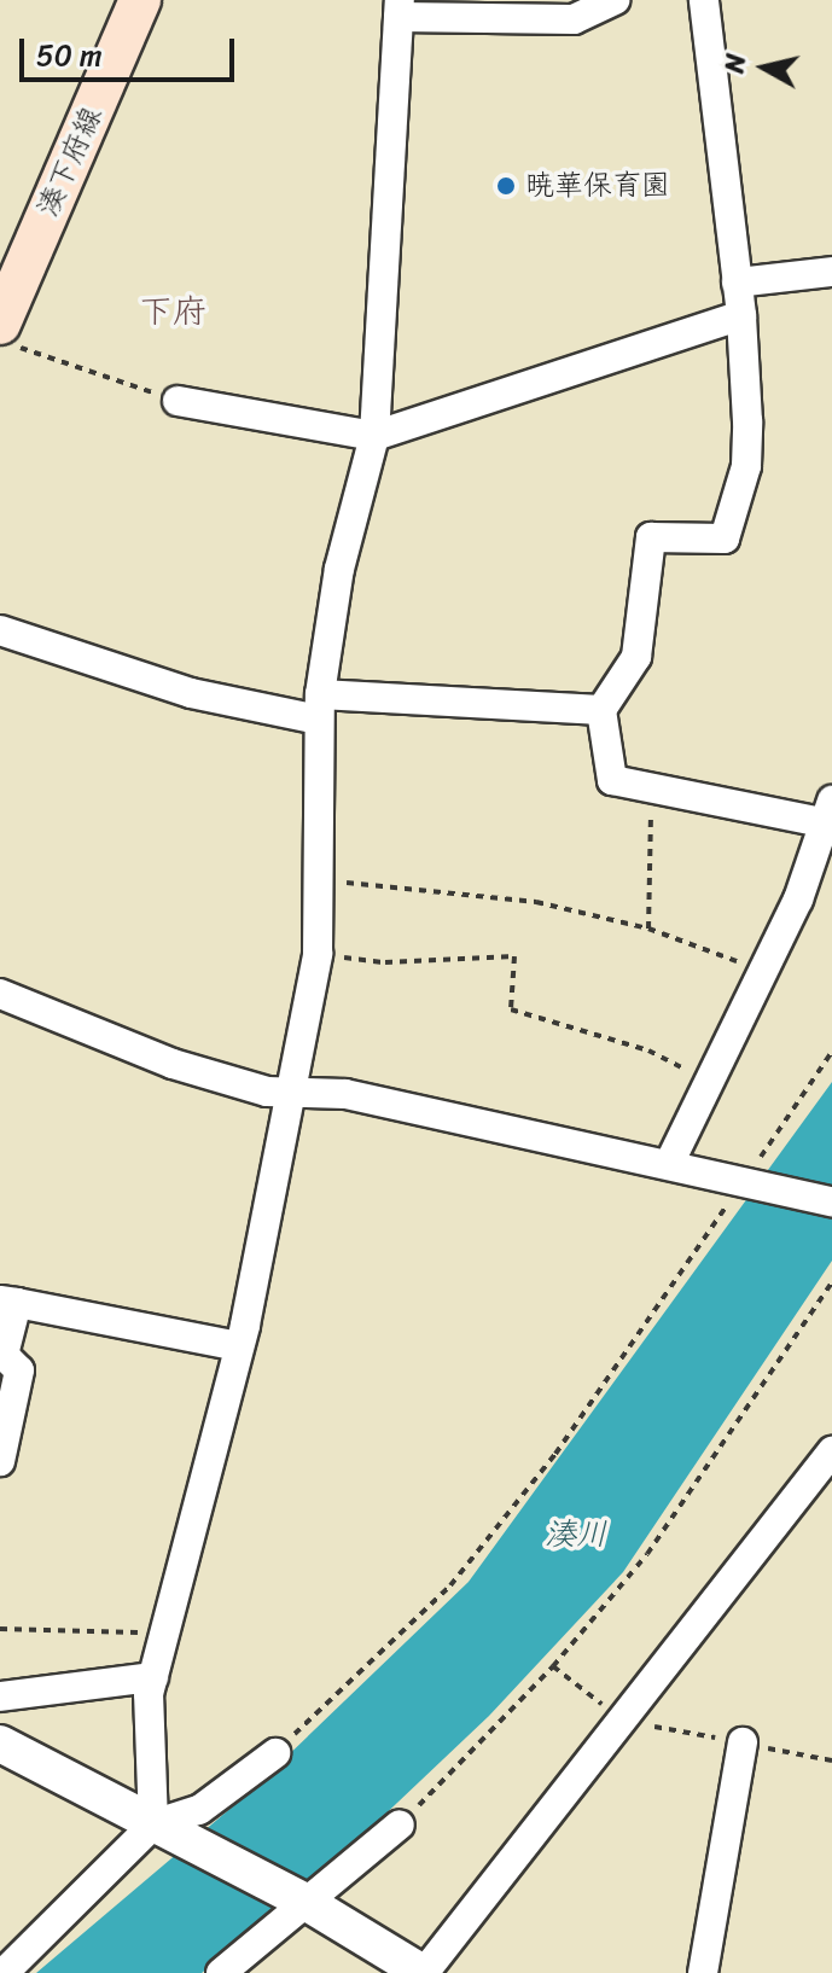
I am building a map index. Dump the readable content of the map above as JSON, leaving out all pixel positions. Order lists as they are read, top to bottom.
{
  "streets": {
    "main road": ["湊下府線"]
  },
  "districts": ["下府"],
  "water": ["湊川"],
  "places": ["暁華保育園"],
  "scale_bar": "50 m",
  "north": "left"
}
